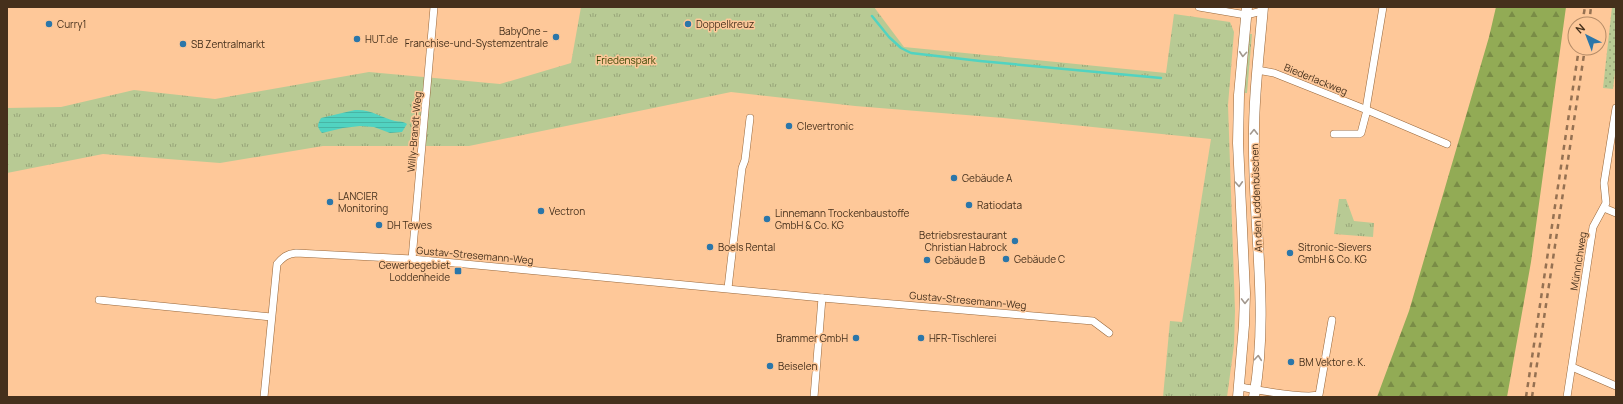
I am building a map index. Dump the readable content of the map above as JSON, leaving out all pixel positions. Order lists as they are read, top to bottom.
{
  "streets": {
    "main road": ["An den Loddenbüschen"],
    "street": [
      "Biederlackweg",
      "Willy-Brandt-Weg",
      "Gustav-Stresemann-Weg",
      "Münnichweg"
    ]
  },
  "crossings": [
    ["Biederlackweg", "An den Loddenbüschen"],
    ["Willy-Brandt-Weg", "Gustav-Stresemann-Weg"]
  ],
  "parks": ["Friedenspark"],
  "places": {
    "other": [
      "Curry1",
      "Doppelkreuz",
      "BabyOne – Franchise-und-Systemzentrale",
      "HUT.de",
      "SB Zentralmarkt",
      "Clevertronic",
      "Gebäude A",
      "LANCIER Monitoring",
      "Ratiodata",
      "Vectron",
      "Linnemann Trockenbaustoffe GmbH & Co. KG",
      "DH Tewes",
      "Betriebsrestaurant Christian Habrock",
      "Boels Rental",
      "Sitronic-Sievers GmbH & Co. KG",
      "Gebäude C",
      "Gebäude B",
      "Brammer GmbH",
      "HFR-Tischlerei",
      "BM Vektor e. K.",
      "Beiselen"
    ],
    "transit": ["Gewerbegebiet Loddenheide"]
  },
  "north": "top left"
}
